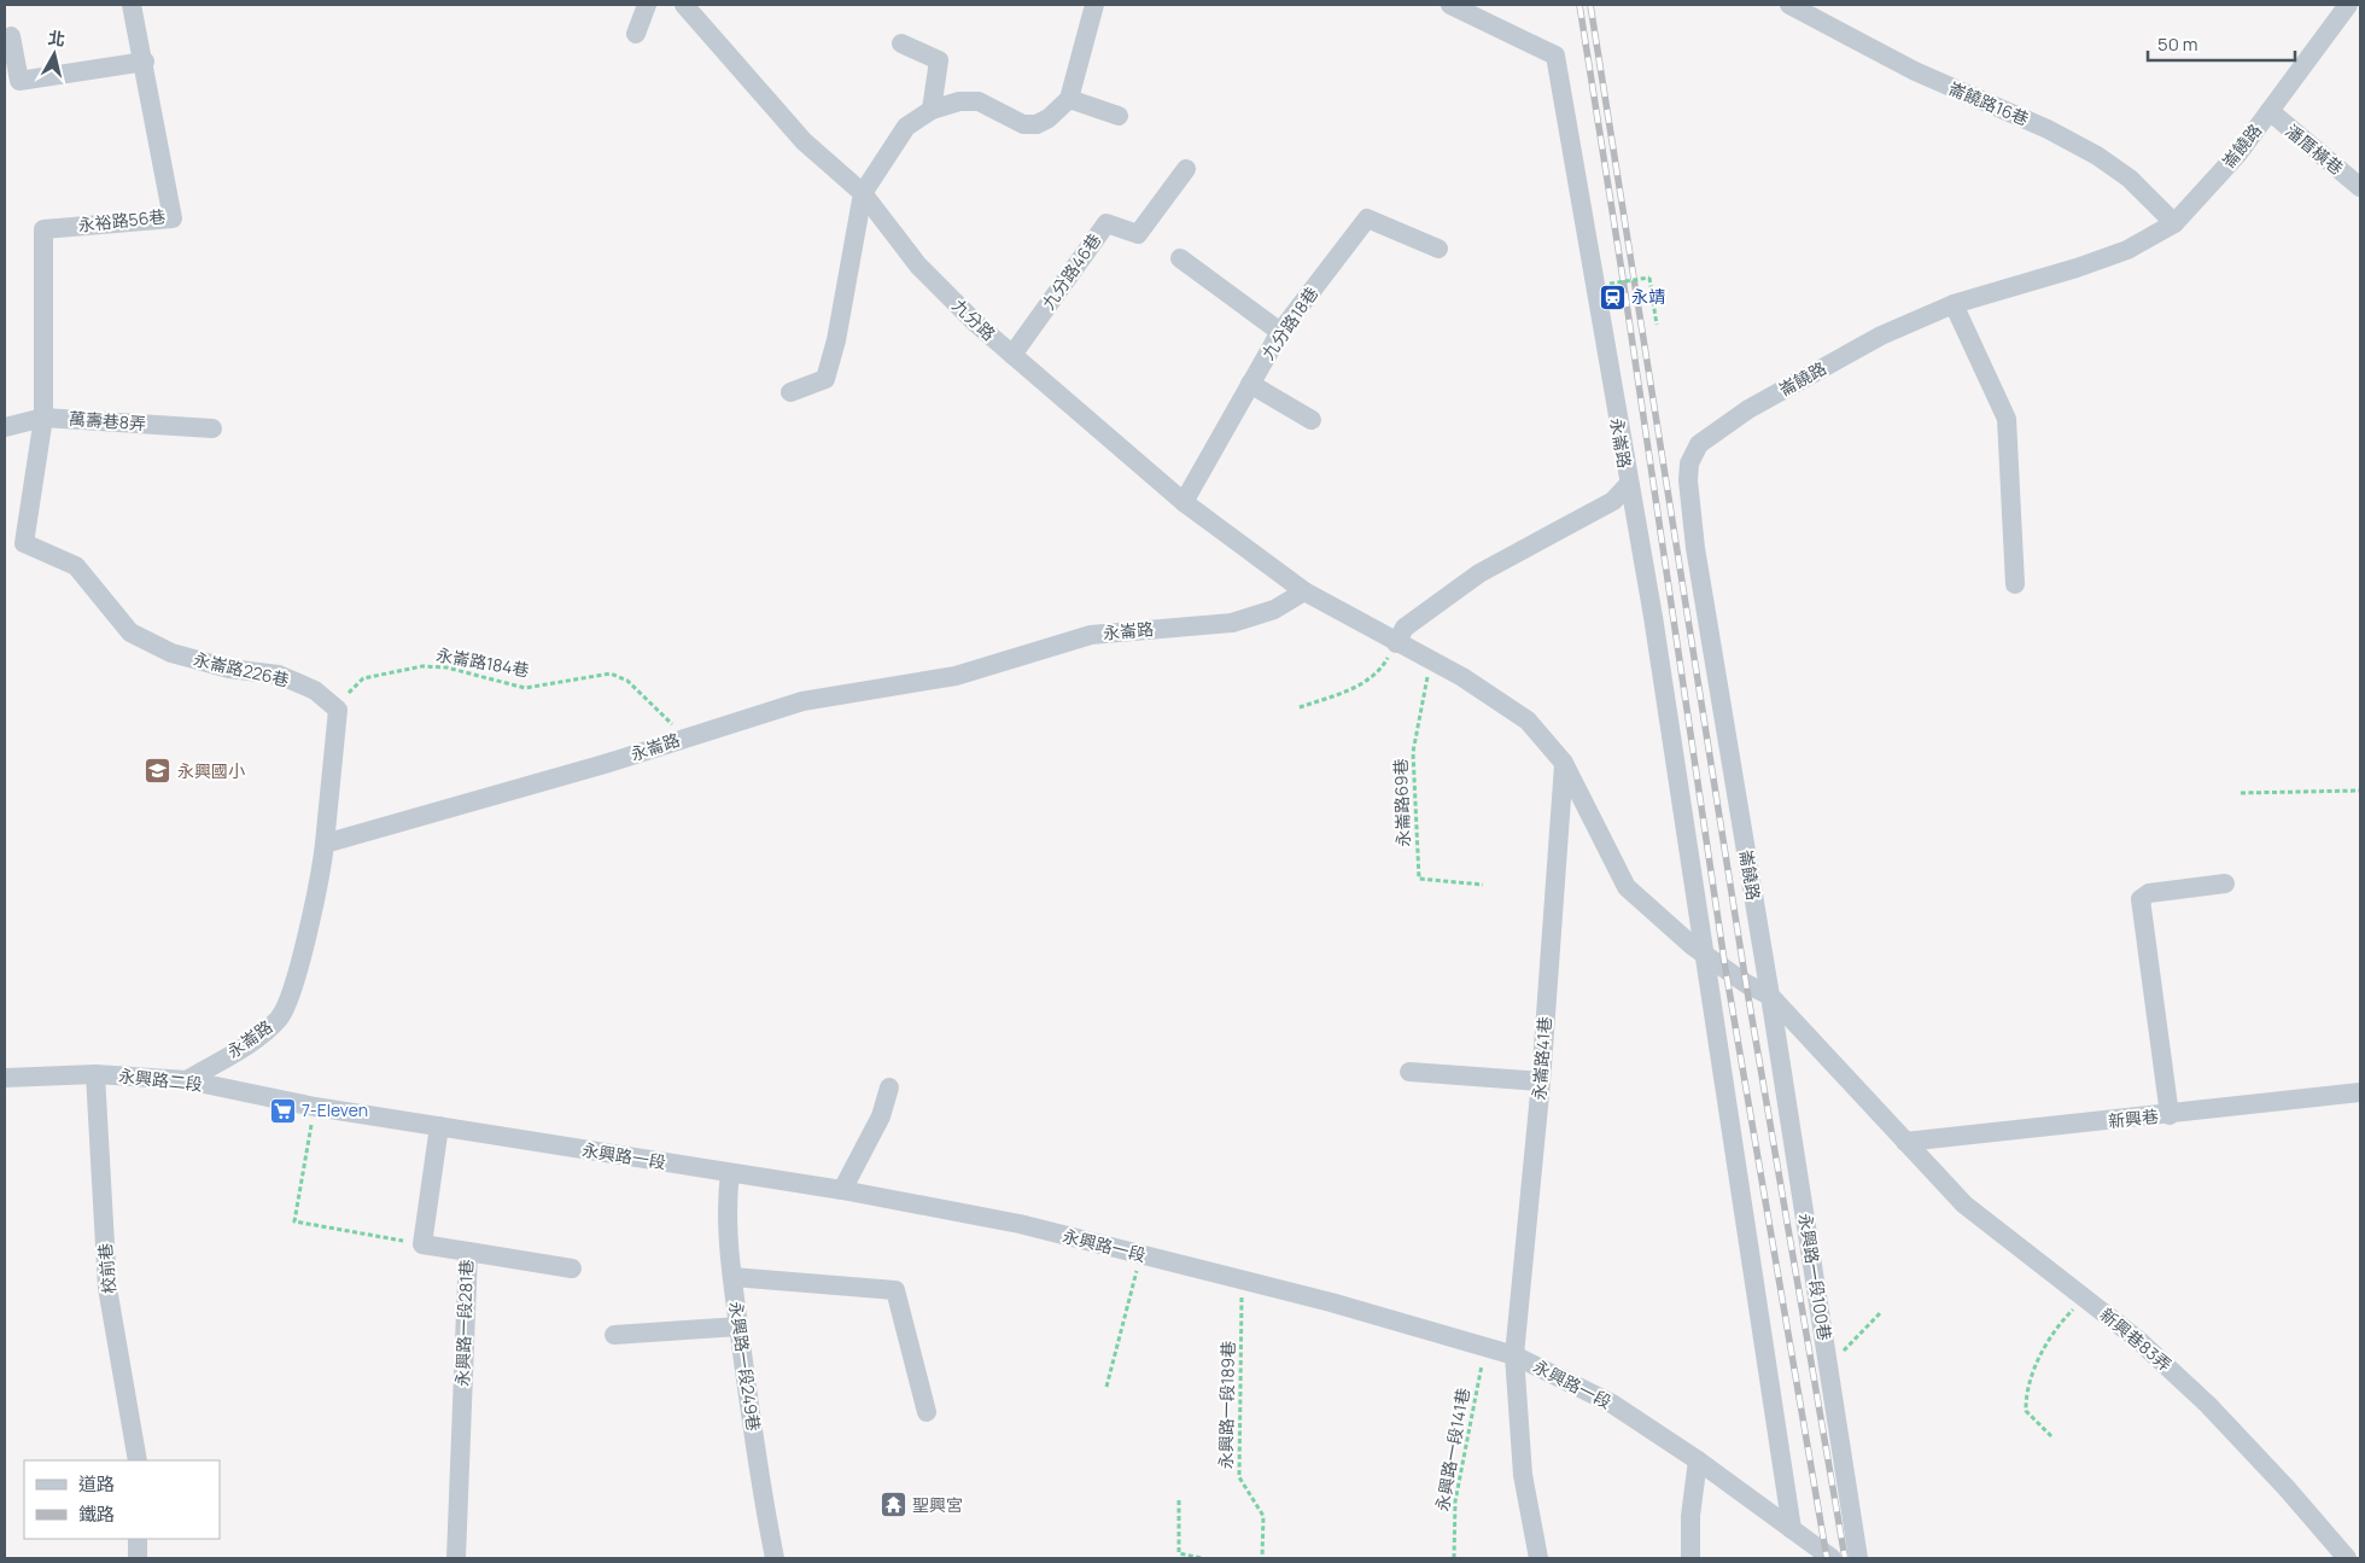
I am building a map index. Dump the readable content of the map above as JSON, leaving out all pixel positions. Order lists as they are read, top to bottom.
{
  "streets": {
    "street": [
      "崙饒路16巷",
      "崙饒路",
      "潘厝橫巷",
      "永裕路56巷",
      "九分路46巷",
      "九分路",
      "九分路18巷",
      "萬壽巷8弄",
      "永崙路",
      "永崙路226巷",
      "永崙路41巷",
      "永興路二段",
      "新興巷",
      "永興路一段",
      "校前巷",
      "永興路一段100巷",
      "永興路一段281巷",
      "新興巷83弄",
      "永興路一段249巷"
    ],
    "path": [
      "永崙路184巷",
      "永崙路69巷",
      "永興路一段189巷",
      "永興路一段141巷"
    ]
  },
  "crossings": [
    ["崙饒路16巷", "崙饒路"],
    ["崙饒路", "潘厝橫巷"],
    ["崙饒路", "永興路一段100巷"],
    ["崙饒路", "新興巷83弄"],
    ["永裕路56巷", "萬壽巷8弄"],
    ["永裕路56巷", "永崙路226巷"],
    ["九分路46巷", "九分路"],
    ["九分路", "九分路18巷"],
    ["九分路", "永崙路"],
    ["萬壽巷8弄", "永崙路226巷"],
    ["永崙路", "永崙路184巷"],
    ["永崙路", "永興路二段"],
    ["永崙路184巷", "永崙路226巷"],
    ["永崙路41巷", "永興路一段"],
    ["永興路二段", "永興路一段"],
    ["永興路二段", "校前巷"],
    ["新興巷", "新興巷83弄"],
    ["永興路一段", "永興路一段249巷"],
    ["永興路一段", "永興路一段189巷"],
    ["永興路一段", "永興路一段141巷"],
    ["永興路一段100巷", "新興巷83弄"]
  ],
  "places": {
    "station": ["永靖"],
    "school or university": ["永興國小"],
    "supermarket": ["7-Eleven"],
    "temple": ["聖興宮"]
  },
  "legend": ["道路", "鐵路"],
  "scale_bar": "50 m",
  "north": "top"
}
